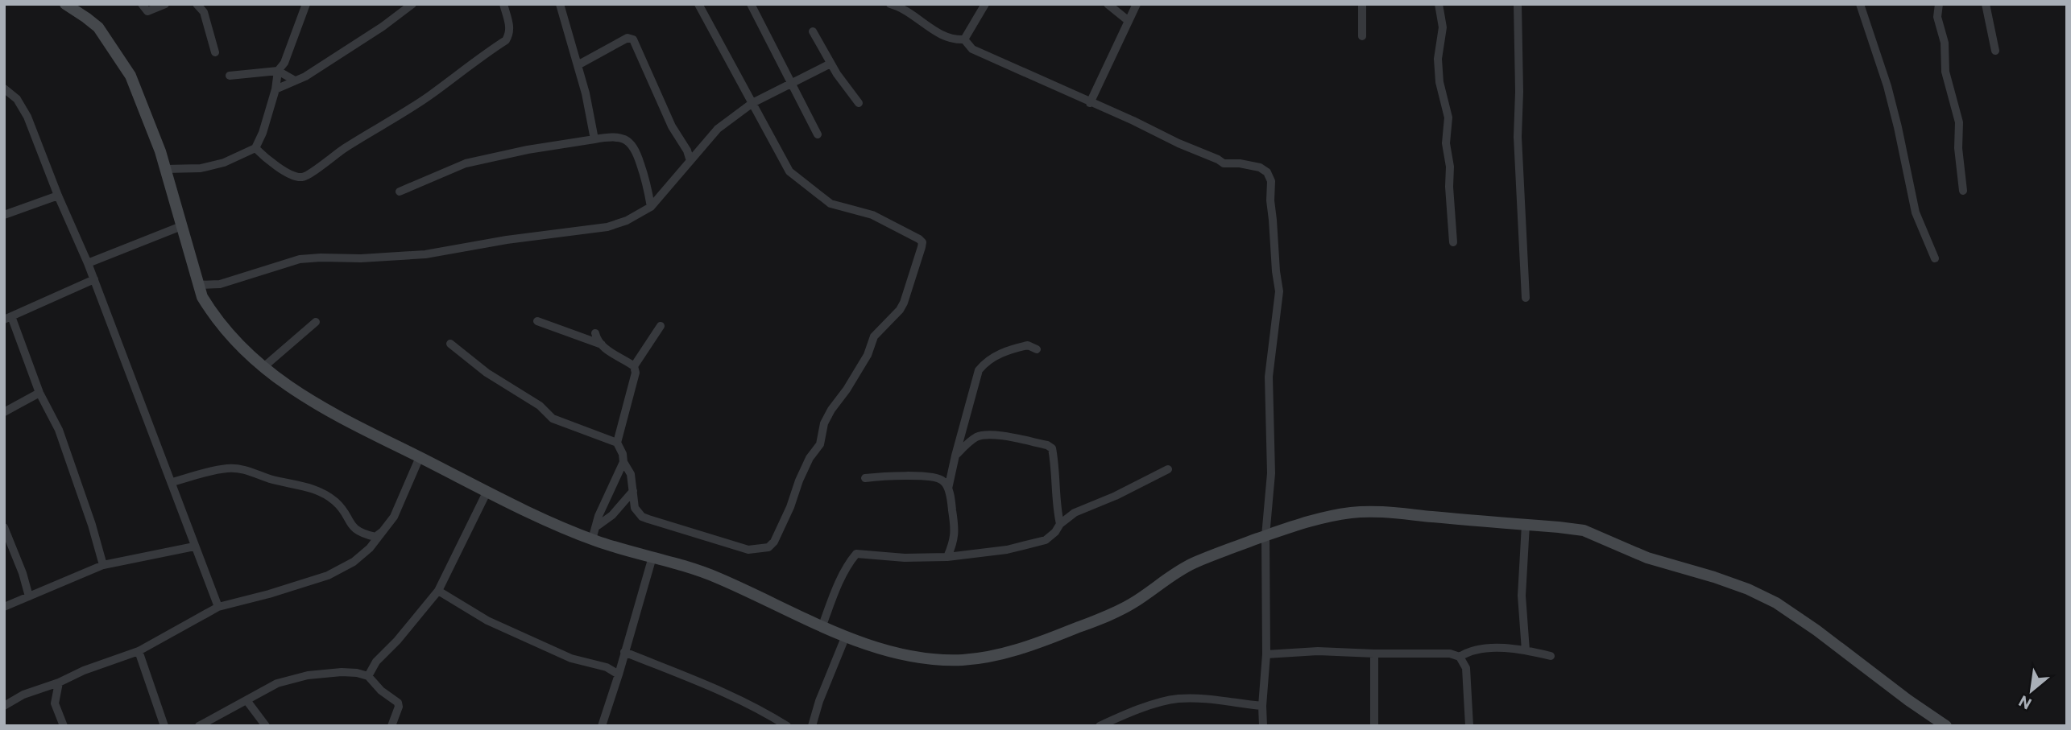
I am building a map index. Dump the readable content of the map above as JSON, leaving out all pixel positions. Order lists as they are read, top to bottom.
{
  "north": "bottom left"
}
